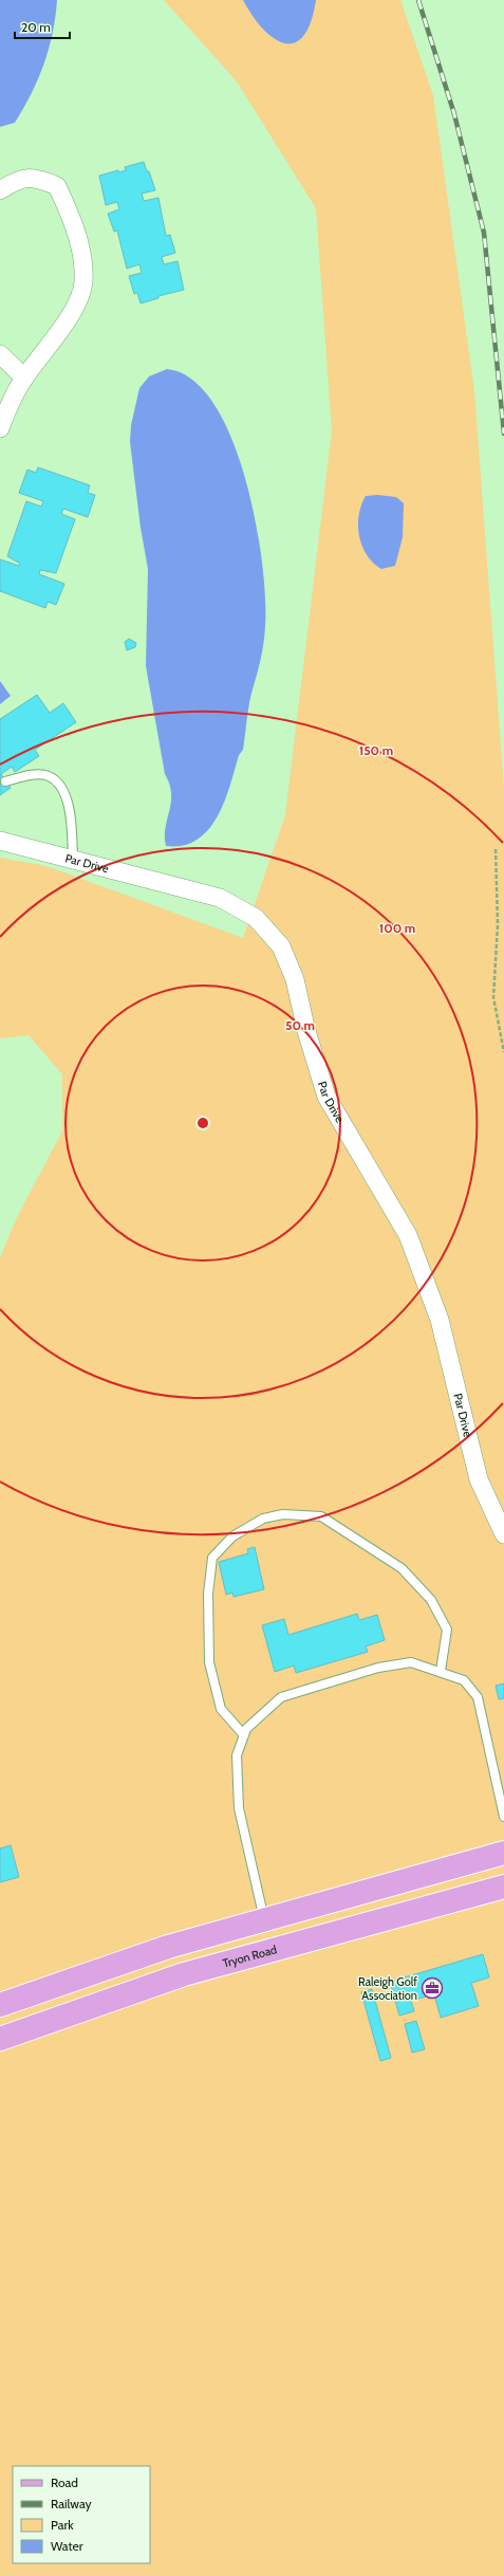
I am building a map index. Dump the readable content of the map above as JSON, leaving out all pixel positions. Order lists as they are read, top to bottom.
{
  "streets": {
    "main road": ["Tryon Road"],
    "street": ["Par Drive"]
  },
  "places": {
    "office": ["Raleigh Golf Association"]
  },
  "legend": [
    "Road",
    "Railway",
    "Park",
    "Water"
  ],
  "scale_bar": "20 m",
  "rings": ["150 m", "100 m", "50 m"]
}
